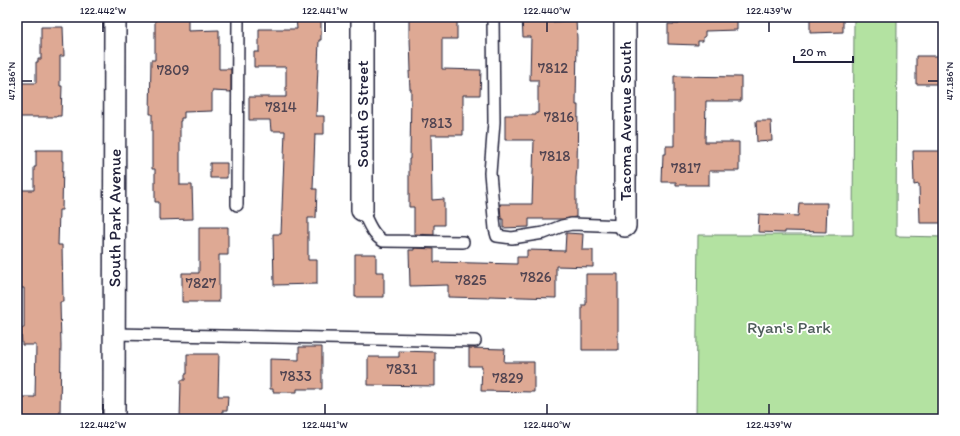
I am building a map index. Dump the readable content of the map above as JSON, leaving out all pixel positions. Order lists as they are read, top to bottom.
{
  "streets": {
    "street": ["South G Street", "Tacoma Avenue South", "South Park Avenue"]
  },
  "parks": ["Ryan's Park"],
  "house_numbers": [
    "7812",
    "7809",
    "7814",
    "7816",
    "7813",
    "7818",
    "7817",
    "7826",
    "7825",
    "7827",
    "7831",
    "7833",
    "7829"
  ],
  "scale_bar": "20 m",
  "coordinates": [
    "122.442°W",
    "122.441°W",
    "122.440°W",
    "122.439°W",
    "47.186°N"
  ]
}
